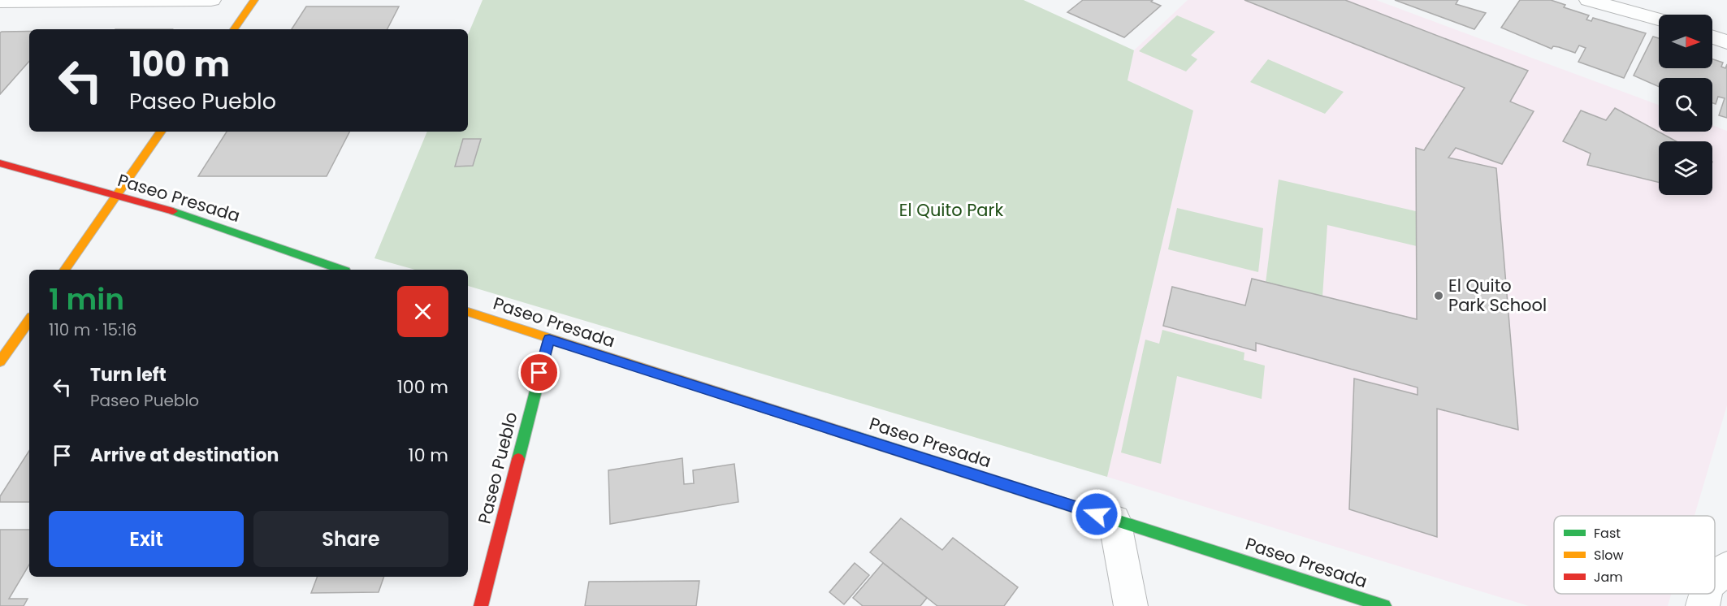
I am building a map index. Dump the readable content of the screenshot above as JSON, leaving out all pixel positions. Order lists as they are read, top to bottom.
{
  "streets": {
    "street": ["Paseo Presada", "Paseo Pueblo"]
  },
  "crossings": [
    ["Paseo Presada", "Paseo Pueblo"]
  ],
  "parks": ["El Quito Park"],
  "places": ["El Quito Park School"],
  "legend": ["Fast", "Slow", "Jam"],
  "north": "right",
  "page": {
    "turn": ["100 m", "Paseo Pueblo"],
    "heading": ["1 min", "110 m · 15:16"],
    "list": [
      {
        "name": "Turn left",
        "note": "Paseo Pueblo",
        "value": "100 m"
      },
      {
        "name": "Arrive at destination",
        "value": "10 m"
      }
    ],
    "buttons": ["Exit", "Share"]
  }
}
